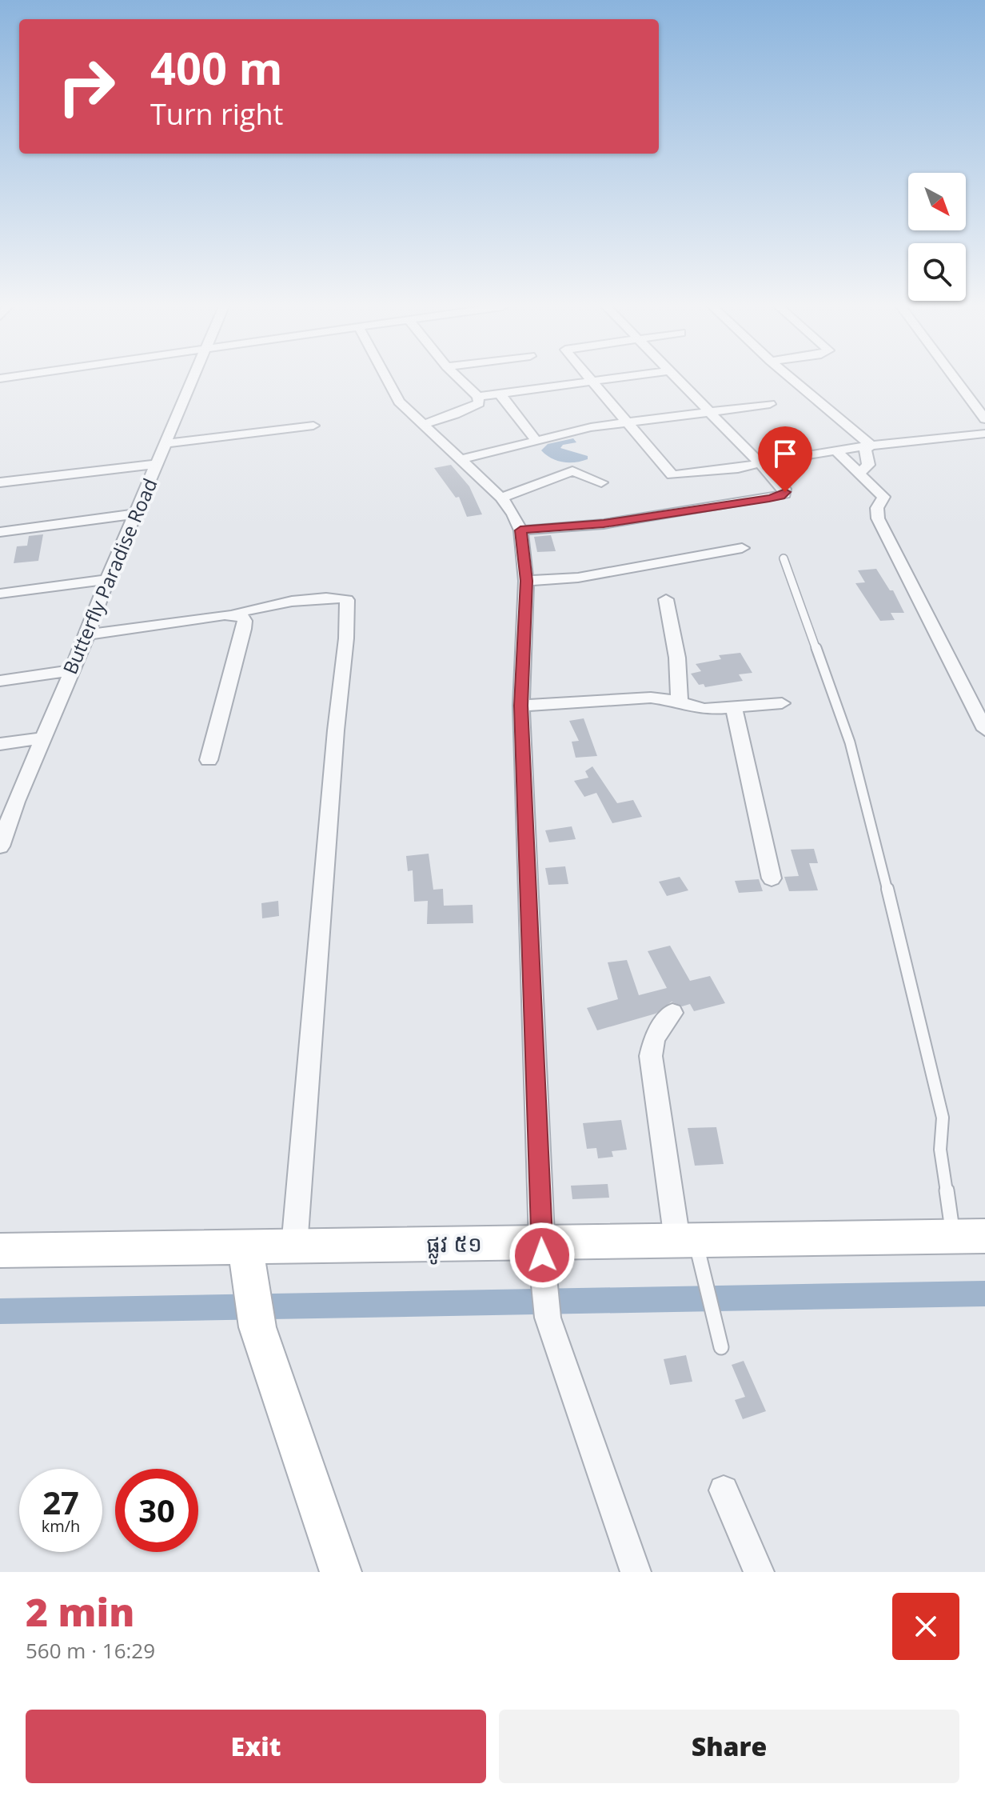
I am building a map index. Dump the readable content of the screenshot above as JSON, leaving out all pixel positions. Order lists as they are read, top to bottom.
{
  "streets": {
    "main road": ["ផ្លូវ ៥១"],
    "street": ["Butterfly Paradise Road"]
  },
  "north": "bottom right",
  "page": {
    "turn": ["400 m", "Turn right"],
    "speed": "27 km/h",
    "limit": "30",
    "heading": ["2 min", "560 m · 16:29"],
    "buttons": ["Exit", "Share"]
  }
}
